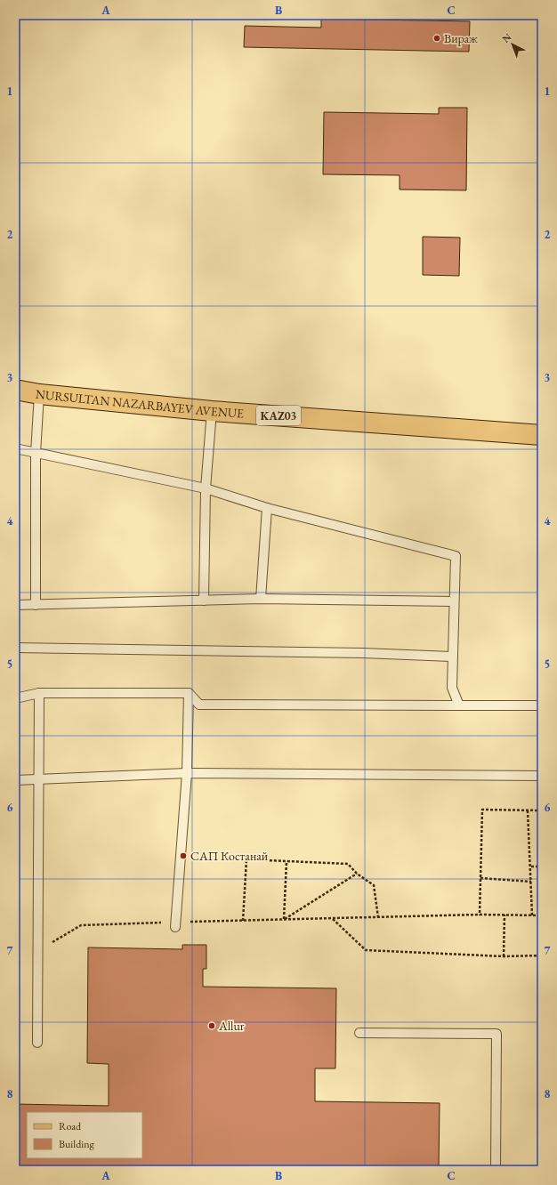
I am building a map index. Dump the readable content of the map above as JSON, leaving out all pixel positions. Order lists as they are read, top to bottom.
{
  "streets": {
    "main road": ["NURSULTAN NAZARBAYEV AVENUE", "KАZ03"]
  },
  "places": ["Вираж", "САП Костанай", "Allur"],
  "legend": ["Road", "Building"],
  "north": "top left",
  "grid": {
    "columns": ["A", "B", "C"],
    "rows": [
      "1",
      "2",
      "3",
      "4",
      "5",
      "6",
      "7",
      "8"
    ]
  }
}
